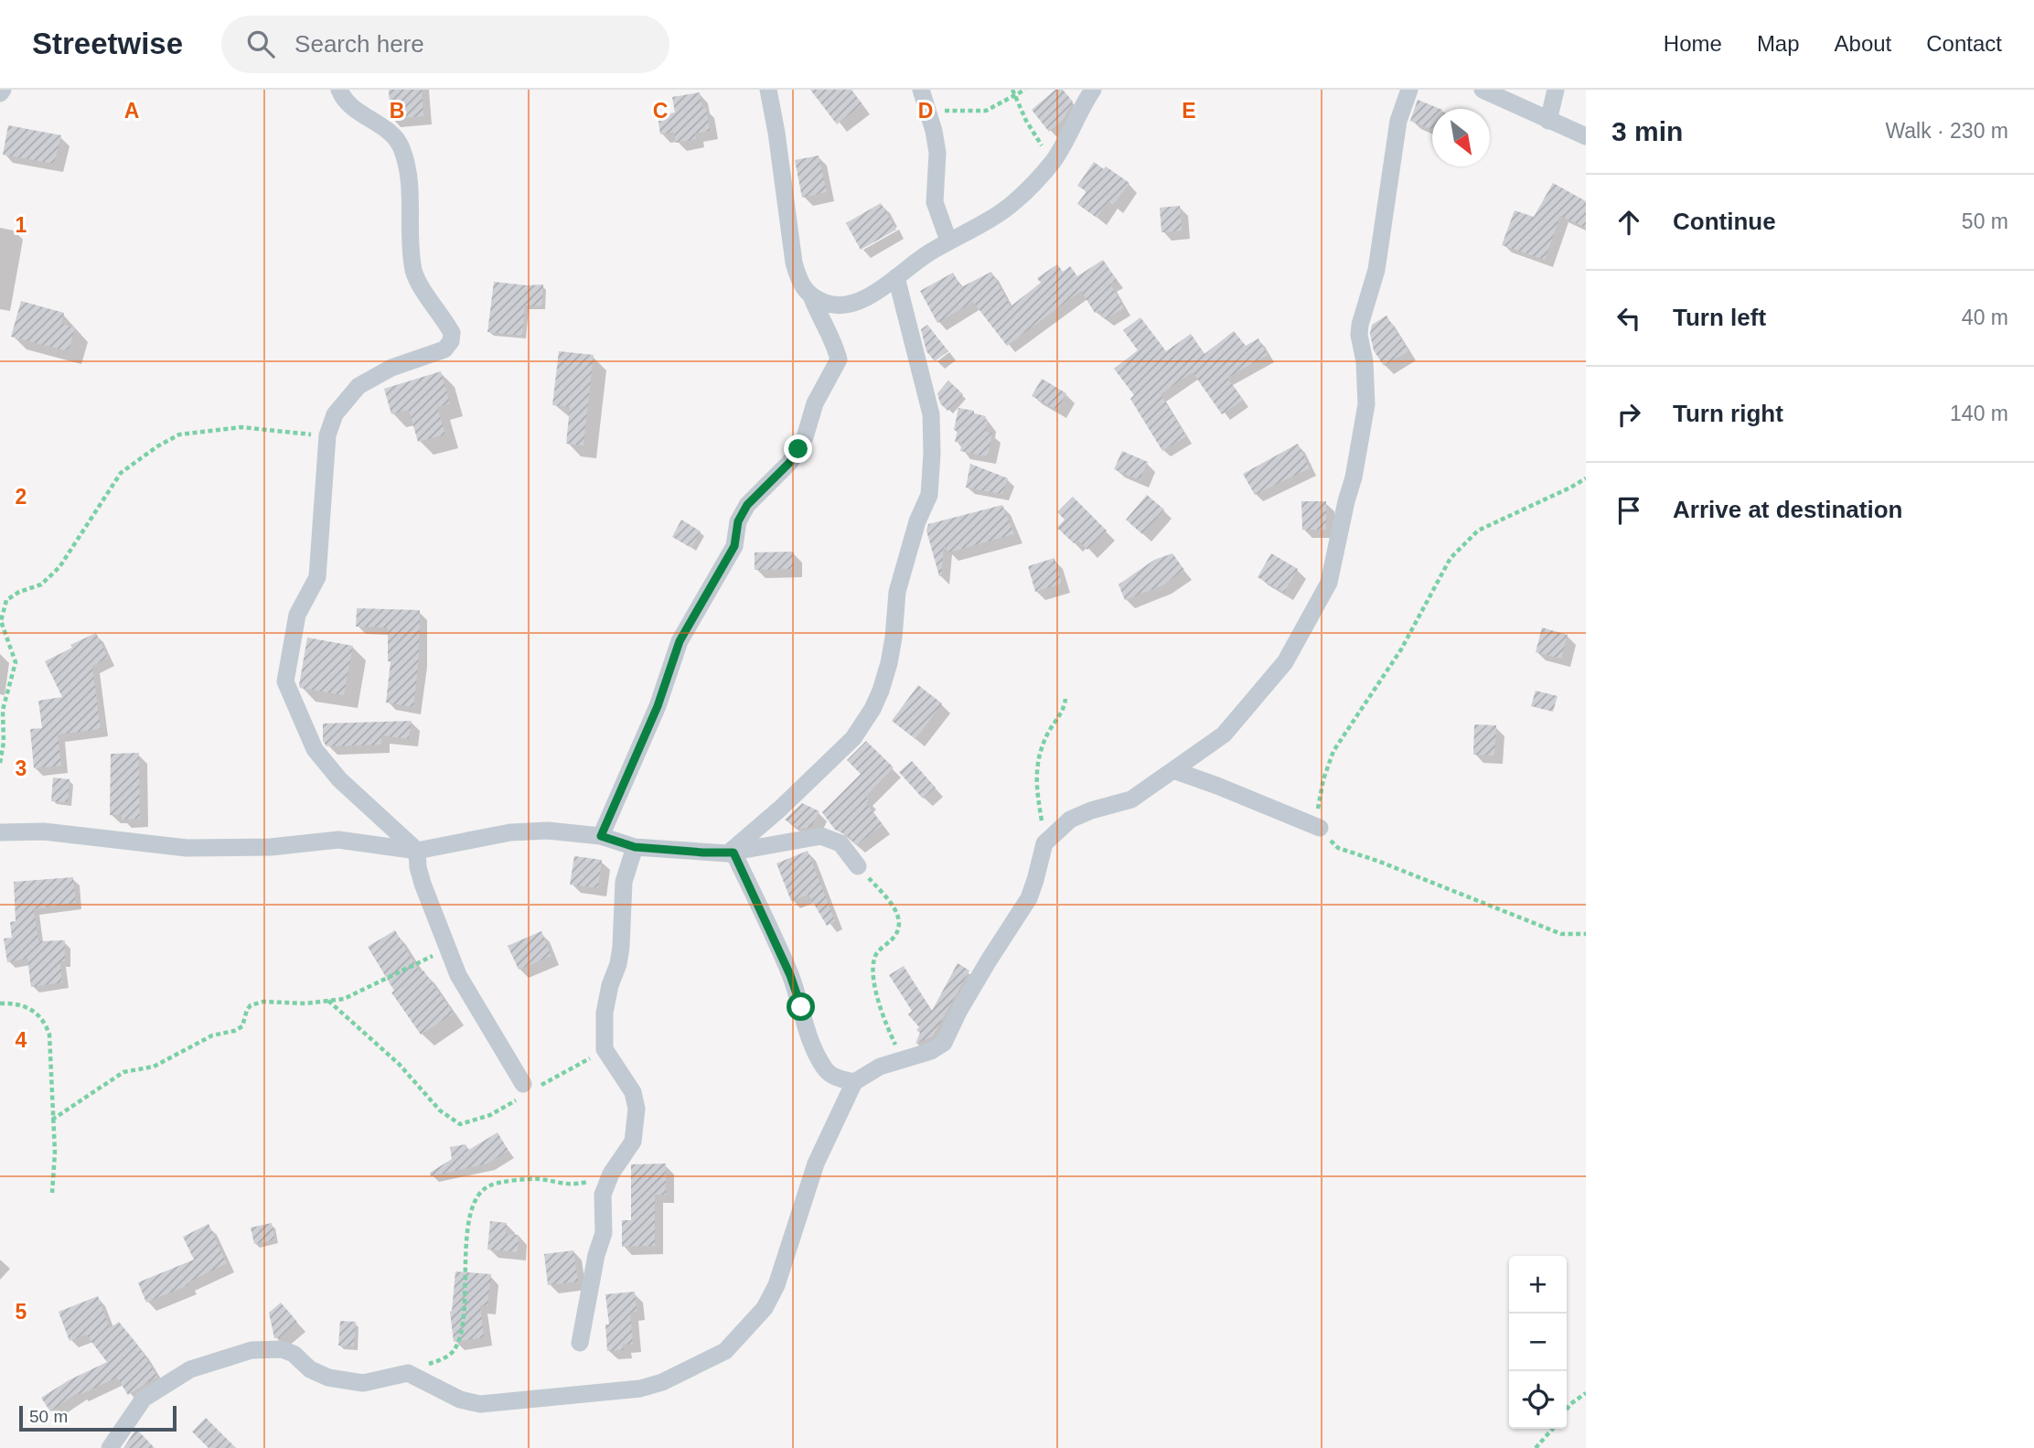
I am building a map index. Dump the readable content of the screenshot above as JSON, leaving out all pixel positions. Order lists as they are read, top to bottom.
{
  "scale_bar": "50 m",
  "north": "bottom right",
  "page": {
    "header": "Streetwise",
    "search": "Search here",
    "nav": [
      "Home",
      "Map",
      "About",
      "Contact"
    ],
    "heading": ["3 min", "Walk · 230 m"],
    "list": [
      ["Continue", "50 m"],
      ["Turn left", "40 m"],
      ["Turn right", "140 m"],
      "Arrive at destination"
    ],
    "map_buttons": ["+", "−"],
    "scale": "50 m"
  },
  "grid": {
    "columns": [
      "A",
      "B",
      "C",
      "D",
      "E"
    ],
    "rows": [
      "1",
      "2",
      "3",
      "4",
      "5"
    ]
  }
}
